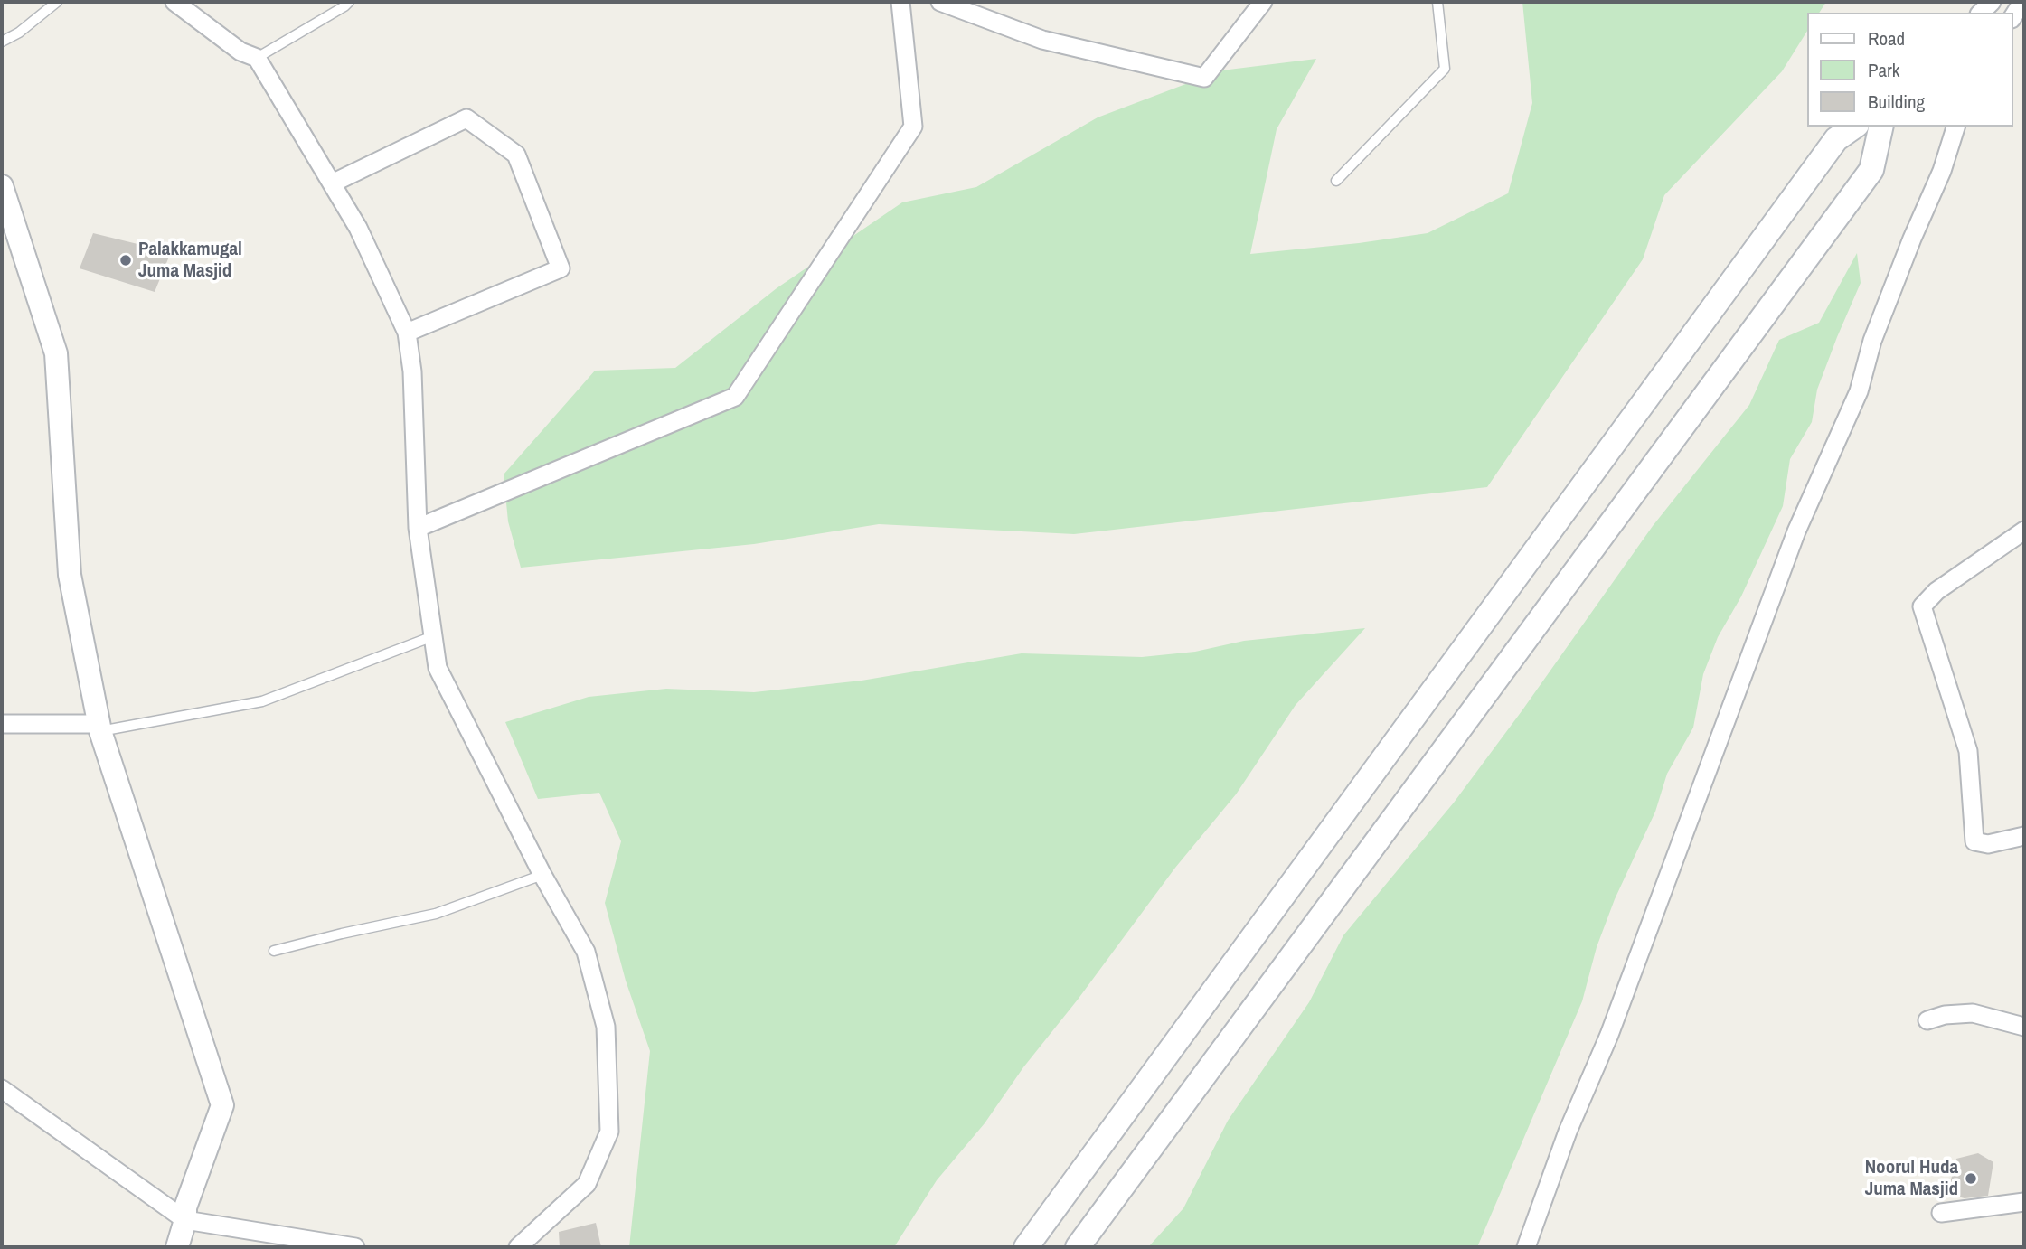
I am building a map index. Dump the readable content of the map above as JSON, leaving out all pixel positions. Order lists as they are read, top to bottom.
{
  "places": ["Palakkamugal Juma Masjid", "Noorul Huda Juma Masjid"],
  "legend": ["Road", "Park", "Building"]
}
